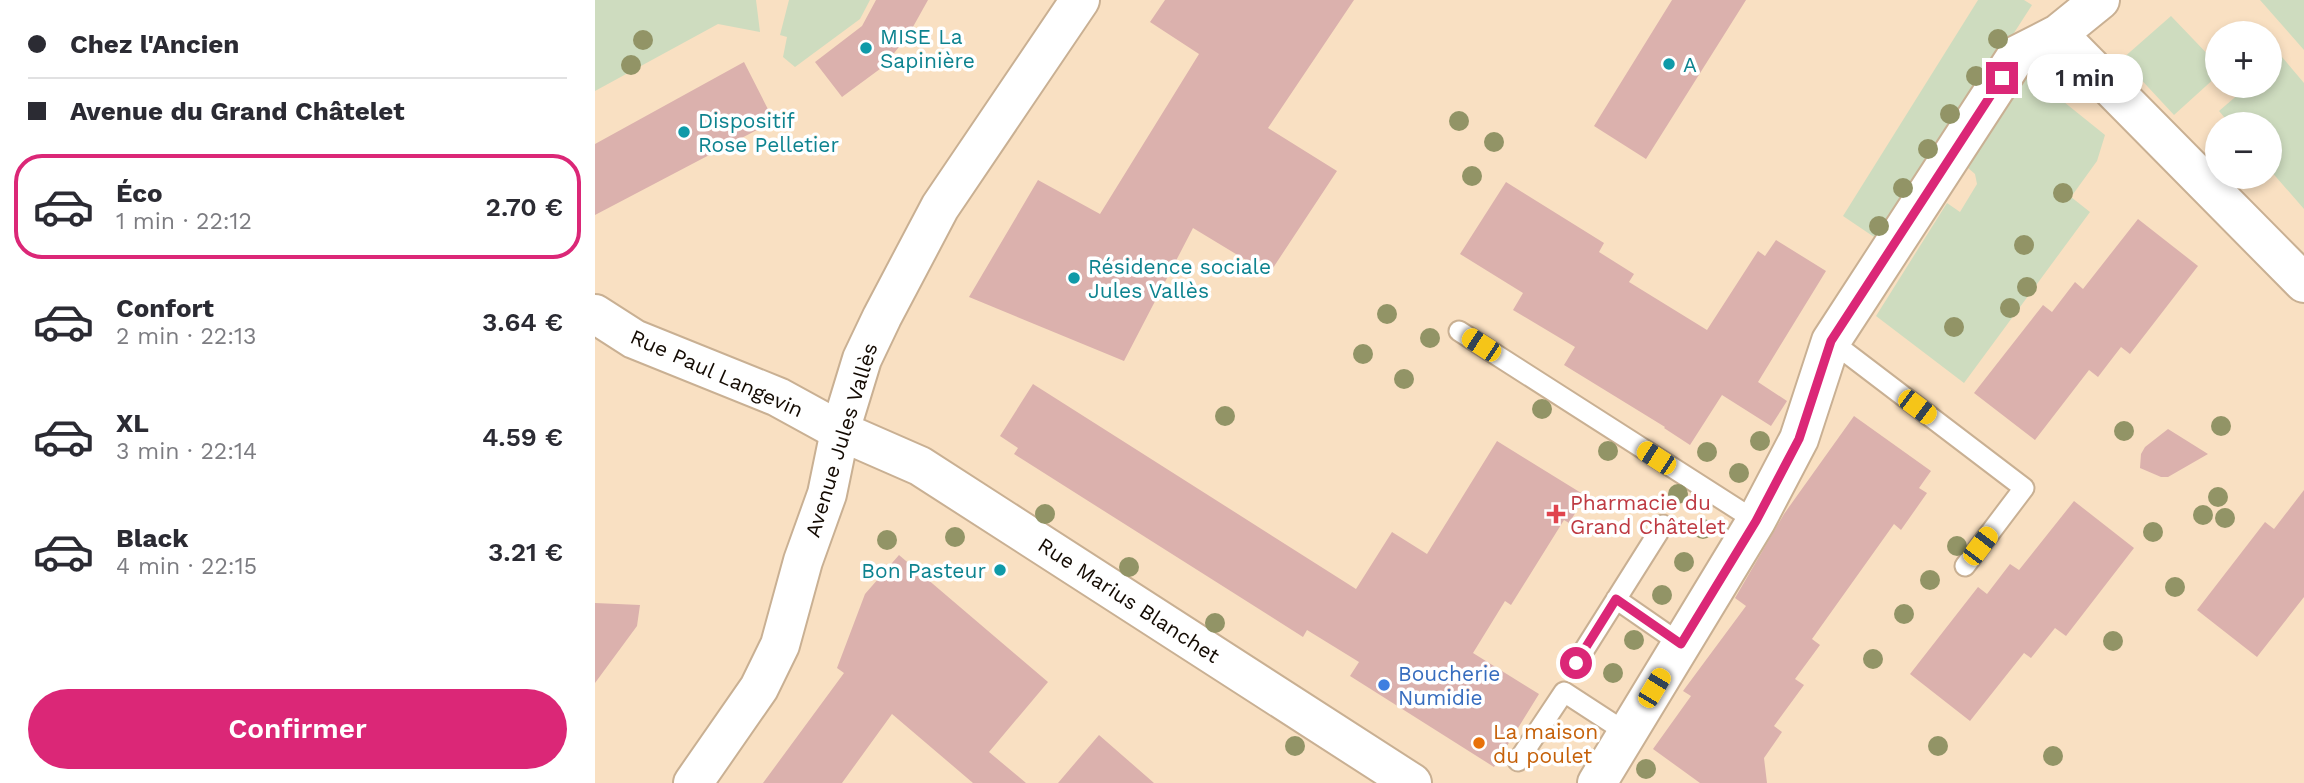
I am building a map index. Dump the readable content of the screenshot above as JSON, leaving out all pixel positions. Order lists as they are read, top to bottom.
{
  "streets": {
    "street": ["Rue Paul Langevin", "Avenue Jules Vallès", "Rue Marius Blanchet"]
  },
  "crossings": [
    ["Rue Paul Langevin", "Avenue Jules Vallès"],
    ["Rue Paul Langevin", "Rue Marius Blanchet"],
    ["Avenue Jules Vallès", "Rue Marius Blanchet"]
  ],
  "places": {
    "other": [
      "MISE La Sapinière",
      "A",
      "Dispositif Rose Pelletier",
      "Résidence sociale Jules Vallès",
      "Bon Pasteur",
      "Boucherie Numidie",
      "La maison du poulet"
    ],
    "health": ["Pharmacie du Grand Châtelet"]
  },
  "page": {
    "banner": ["Chez l'Ancien", "Avenue du Grand Châtelet"],
    "map_buttons": ["+", "−"],
    "bubble": "1 min",
    "list": [
      {
        "name": "Éco",
        "note": "1 min · 22:12",
        "value": "2.70 €"
      },
      {
        "name": "Confort",
        "note": "2 min · 22:13",
        "value": "3.64 €"
      },
      {
        "name": "XL",
        "note": "3 min · 22:14",
        "value": "4.59 €"
      },
      {
        "name": "Black",
        "note": "4 min · 22:15",
        "value": "3.21 €"
      }
    ],
    "buttons": "Confirmer"
  }
}
